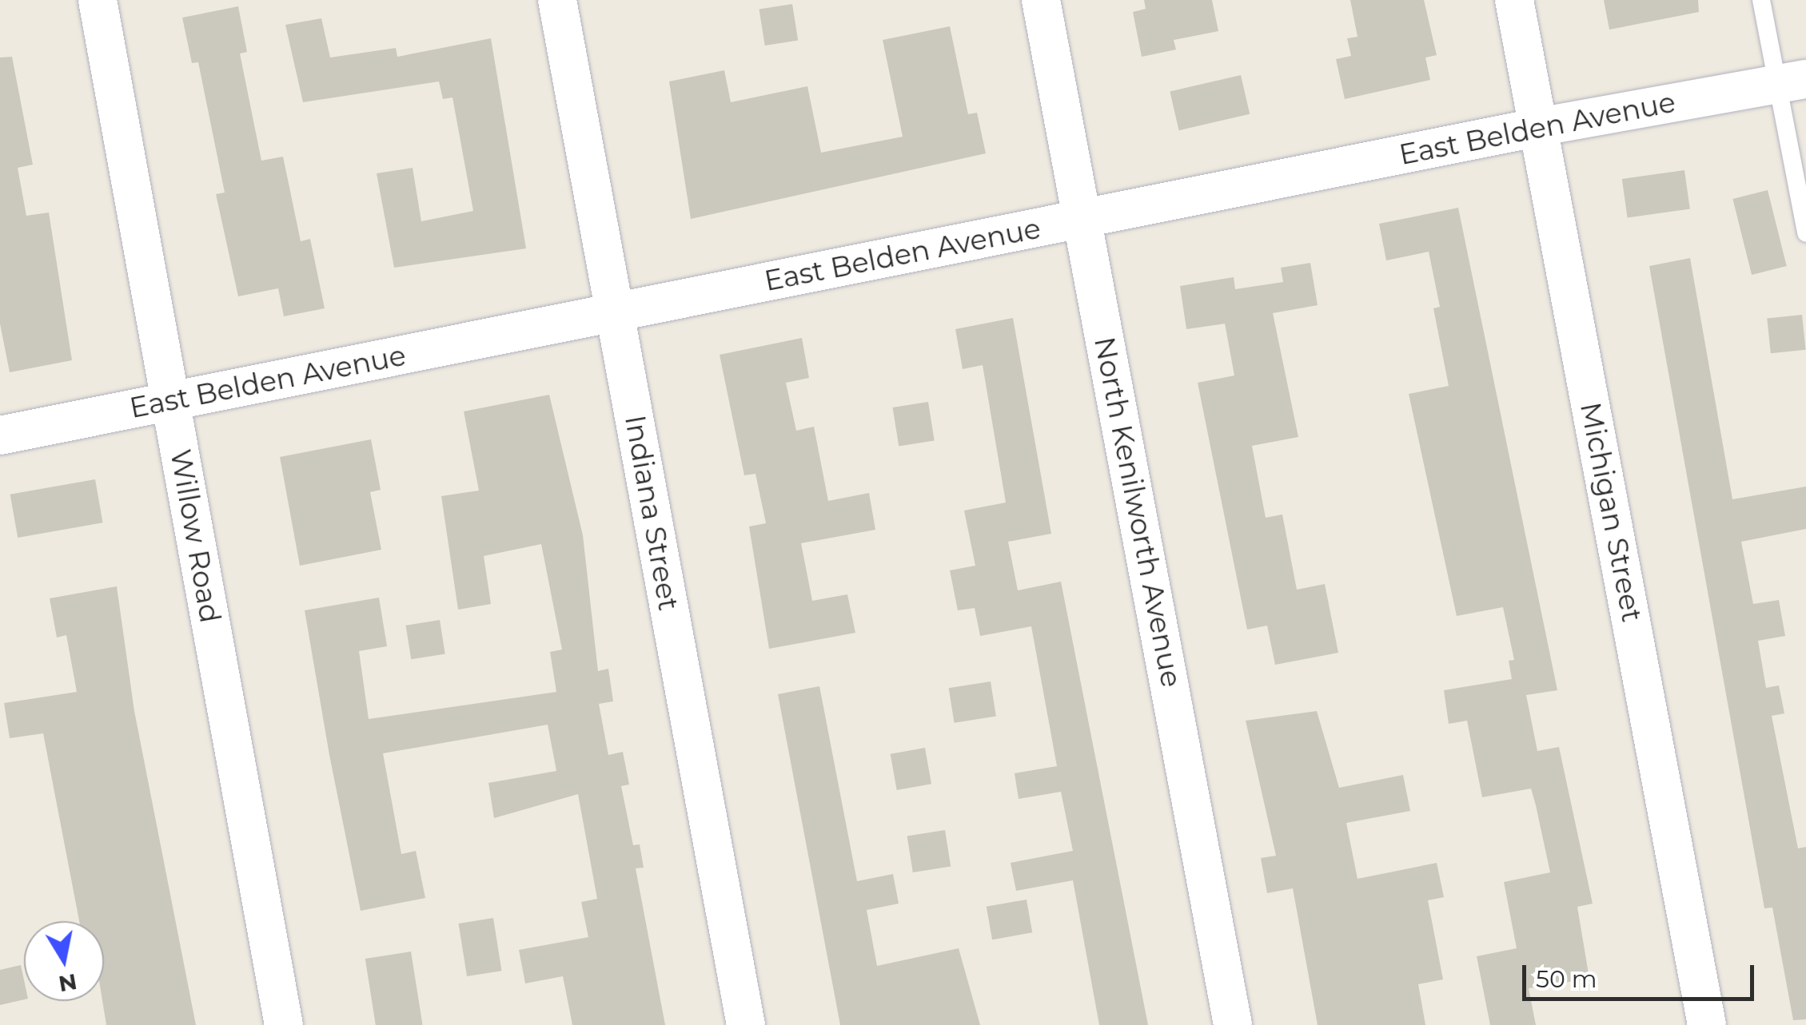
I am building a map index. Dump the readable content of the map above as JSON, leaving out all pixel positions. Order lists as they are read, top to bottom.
{
  "streets": {
    "street": [
      "East Belden Avenue",
      "North Kenilworth Avenue",
      "Michigan Street",
      "Indiana Street",
      "Willow Road"
    ]
  },
  "crossings": [
    ["East Belden Avenue", "North Kenilworth Avenue"],
    ["East Belden Avenue", "Michigan Street"],
    ["East Belden Avenue", "Indiana Street"],
    ["East Belden Avenue", "Willow Road"]
  ],
  "scale_bar": "50 m",
  "north": "bottom"
}
